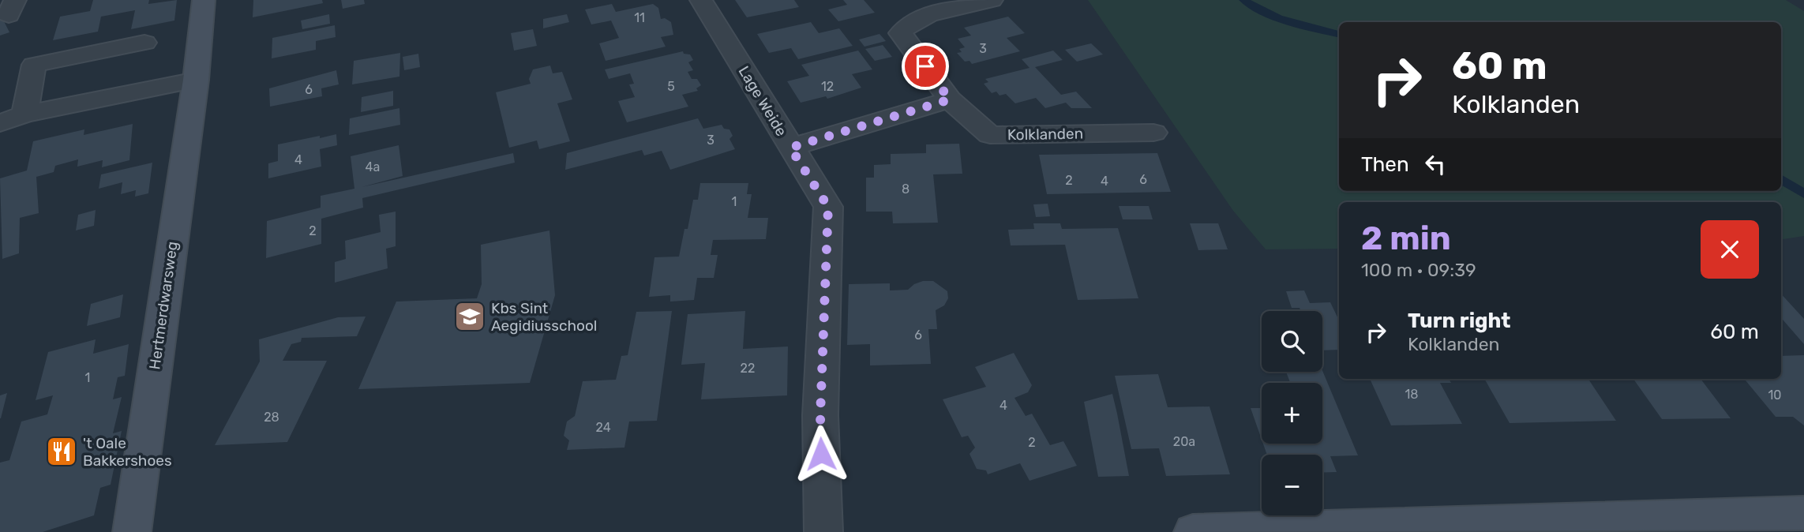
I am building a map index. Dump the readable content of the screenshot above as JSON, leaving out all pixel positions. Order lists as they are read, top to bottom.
{
  "streets": {
    "street": ["Lage Weide", "Kolklanden", "Hertmerdwarsweg"]
  },
  "places": {
    "school or university": ["Kbs Sint Aegidiusschool"],
    "restaurant": ["'t Oale Bakkershoes"]
  },
  "house_numbers": [
    "11",
    "3",
    "5",
    "12",
    "6",
    "3",
    "4",
    "4a",
    "6",
    "2",
    "4",
    "8",
    "1",
    "2",
    "6",
    "22",
    "1",
    "18",
    "10",
    "4",
    "28",
    "24",
    "20a",
    "2"
  ],
  "page": {
    "turn": ["60 m", "Kolklanden"],
    "then": "Then",
    "heading": ["2 min", "100 m · 09:39"],
    "list": [
      {
        "name": "Turn right",
        "note": "Kolklanden",
        "value": "60 m"
      }
    ],
    "map_buttons": ["+", "−"]
  }
}
